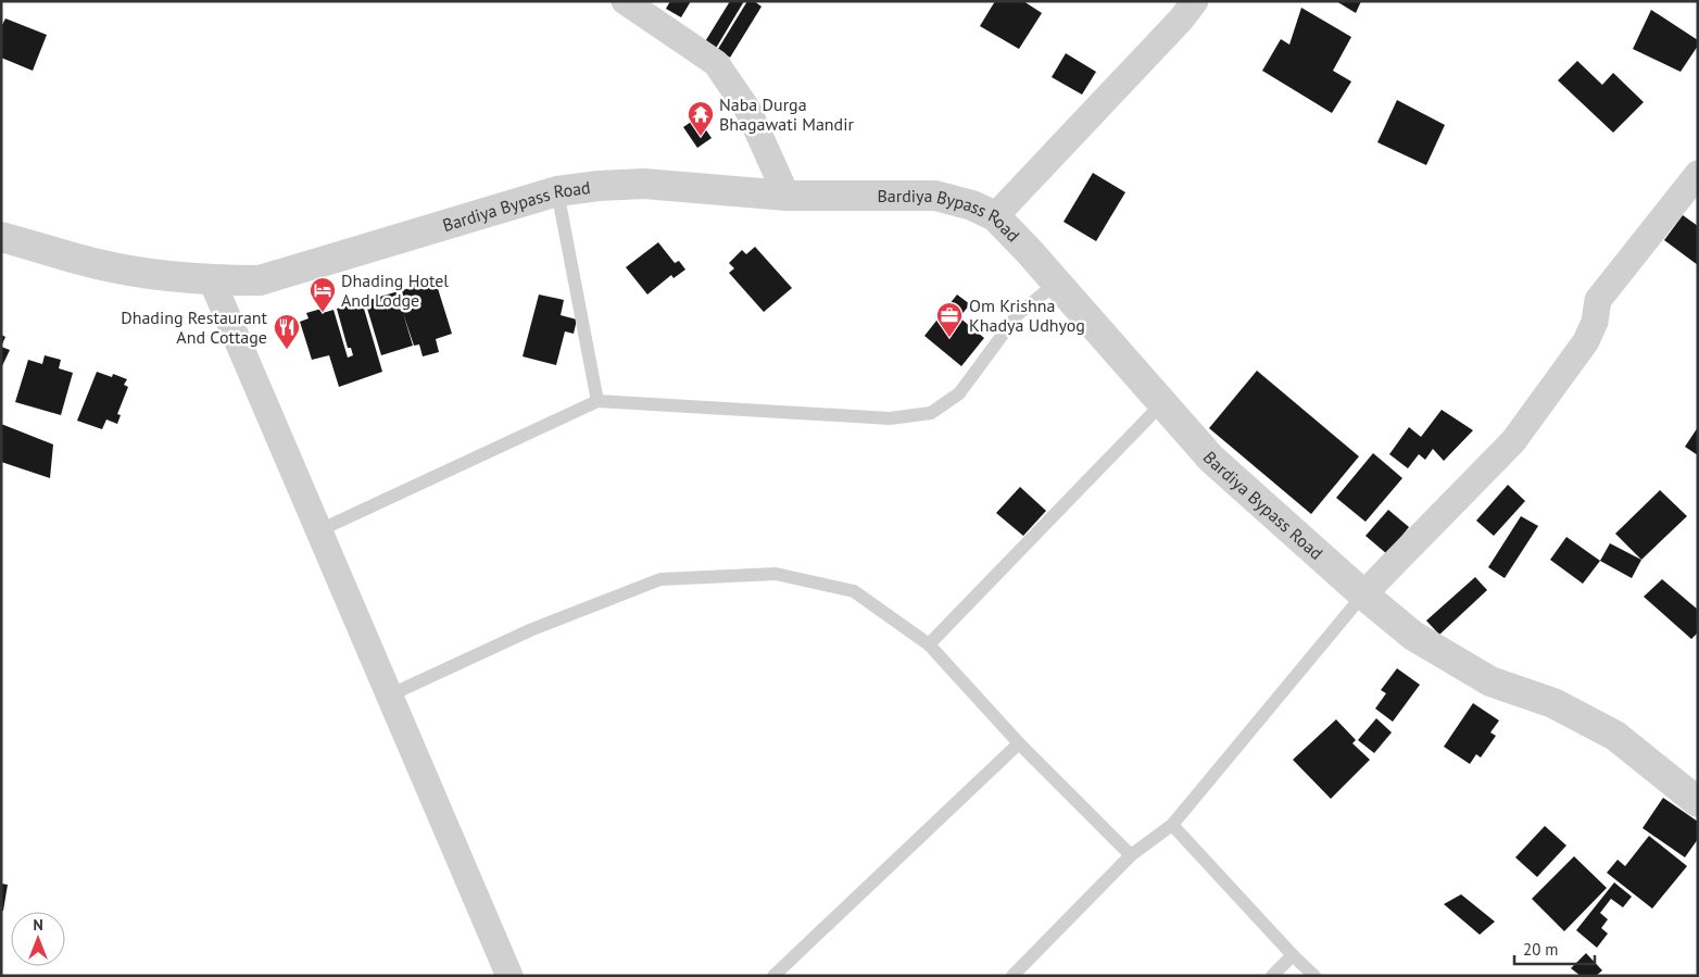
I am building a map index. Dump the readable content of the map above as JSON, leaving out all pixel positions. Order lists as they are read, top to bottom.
{
  "streets": {
    "street": ["Bardiya Bypass Road"]
  },
  "places": {
    "temple": ["Naba Durga Bhagawati Mandir"],
    "hotel": ["Dhading Hotel And Lodge"],
    "office": ["Om Krishna Khadya Udhyog"],
    "restaurant": ["Dhading Restaurant And Cottage"]
  },
  "scale_bar": "20 m",
  "north": "top"
}
